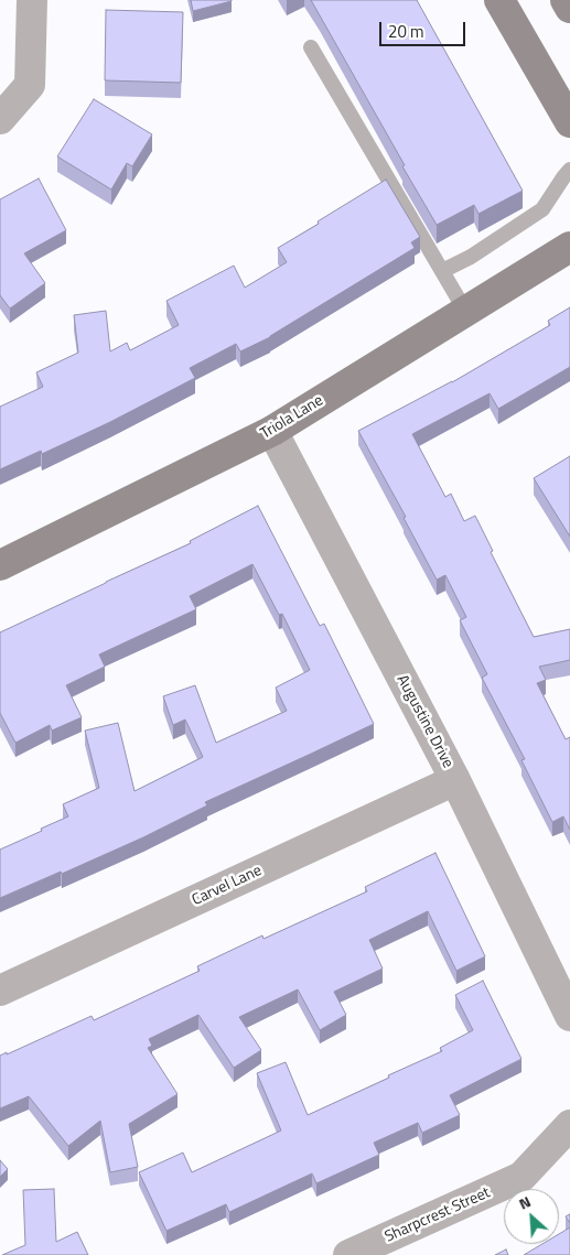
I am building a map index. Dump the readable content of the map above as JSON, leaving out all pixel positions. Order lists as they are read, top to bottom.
{
  "streets": {
    "street": [
      "Triola Lane",
      "Augustine Drive",
      "Carvel Lane",
      "Sharpcrest Street"
    ]
  },
  "crossings": [
    ["Triola Lane", "Augustine Drive"],
    ["Augustine Drive", "Carvel Lane"]
  ],
  "scale_bar": "20 m",
  "north": "top left"
}
